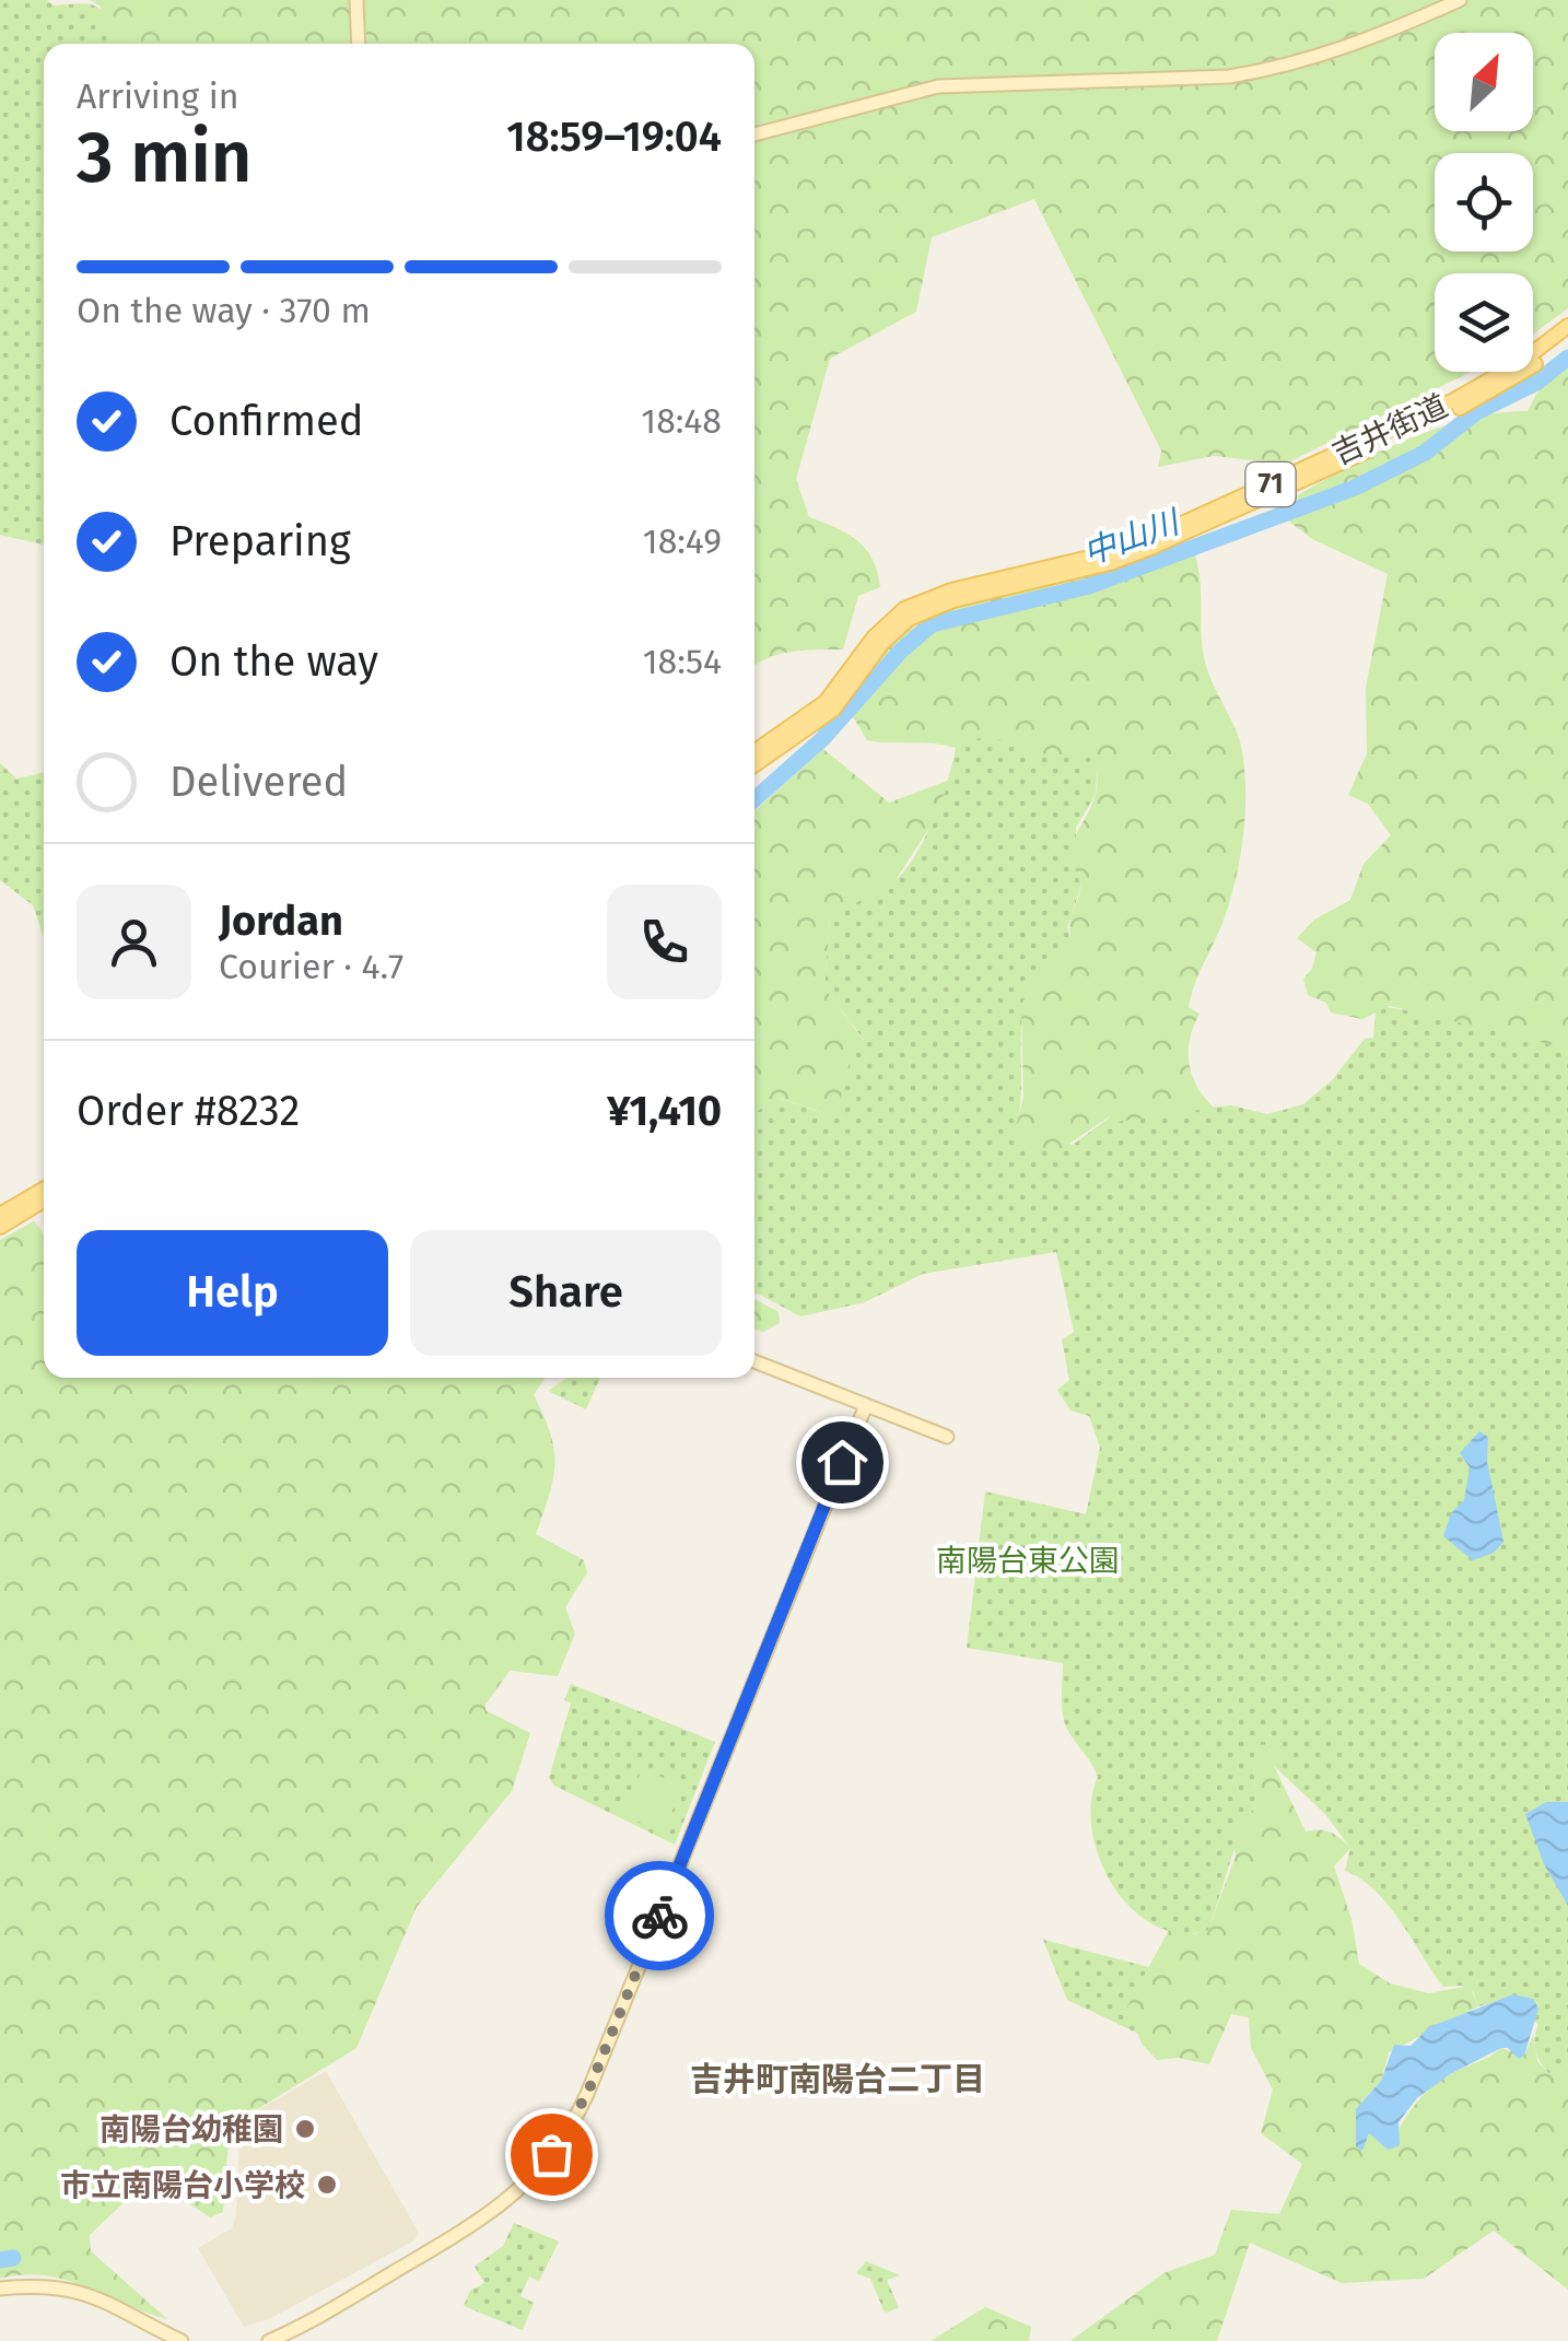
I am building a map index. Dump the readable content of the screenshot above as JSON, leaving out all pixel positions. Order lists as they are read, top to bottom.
{
  "streets": {
    "main road": ["吉井街道", "71"]
  },
  "crossings": [
    ["吉井街道", "71"]
  ],
  "districts": ["吉井町南陽台二丁目"],
  "water": ["中山川"],
  "parks": ["南陽台東公園"],
  "places": ["南陽台幼稚園", "市立南陽台小学校"],
  "north": "top right",
  "page": {
    "heading": ["3 min", "Arriving in", "18:59–19:04"],
    "panel": [
      "Jordan",
      "Courier · 4.7",
      "Order #8232",
      "¥1,410"
    ],
    "bar": "On the way · 370 m",
    "list": [
      ["Confirmed", "18:48"],
      ["Preparing", "18:49"],
      ["On the way", "18:54"],
      "Delivered"
    ],
    "buttons": ["Help", "Share"]
  }
}
